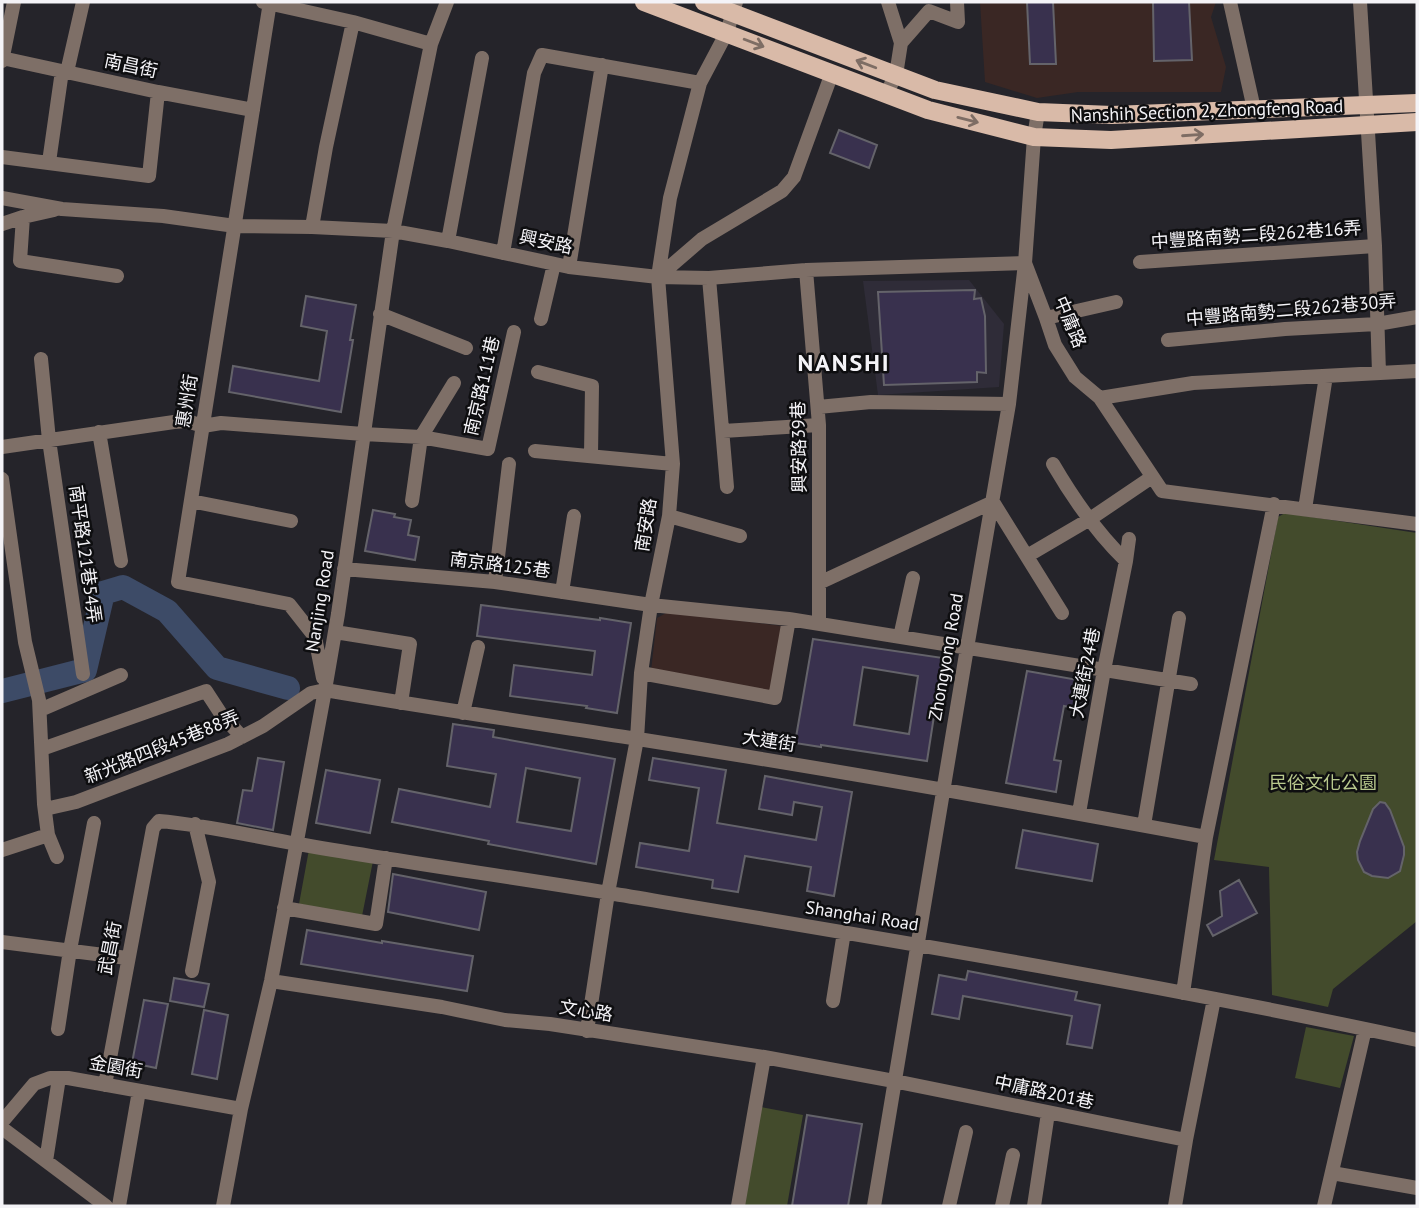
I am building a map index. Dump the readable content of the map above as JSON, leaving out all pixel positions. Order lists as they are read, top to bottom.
{
  "streets": {
    "main road": ["Nanshih Section 2, Zhongfeng Road"],
    "street": [
      "南昌街",
      "中豐路南勢二段262巷16弄",
      "興安路",
      "中豐路南勢二段262巷30弄",
      "中庸路",
      "南京路111巷",
      "惠州街",
      "興安路39巷",
      "南安路",
      "南平路121巷54弄",
      "南京路125巷",
      "Nanjing Road",
      "Zhongyong Road",
      "大連街24巷",
      "大連街",
      "新光路四段45巷88弄",
      "Shanghai Road",
      "武昌街",
      "文心路",
      "金園街",
      "中庸路201巷"
    ]
  },
  "crossings": [
    ["南昌街", "惠州街"],
    ["Nanshih Section 2, Zhongfeng Road", "南安路"],
    ["Nanshih Section 2, Zhongfeng Road", "Zhongyong Road"],
    ["興安路", "中庸路"],
    ["興安路", "惠州街"],
    ["興安路", "興安路39巷"],
    ["興安路", "南安路"],
    ["興安路", "Nanjing Road"],
    ["興安路", "Zhongyong Road"],
    ["中庸路", "Zhongyong Road"],
    ["南京路111巷", "惠州街"],
    ["南京路111巷", "南平路121巷54弄"],
    ["南京路111巷", "Nanjing Road"],
    ["惠州街", "Nanjing Road"],
    ["惠州街", "大連街"],
    ["惠州街", "新光路四段45巷88弄"],
    ["興安路39巷", "南京路125巷"],
    ["南安路", "南京路125巷"],
    ["南安路", "大連街"],
    ["南安路", "Shanghai Road"],
    ["南安路", "文心路"],
    ["南京路125巷", "Nanjing Road"],
    ["南京路125巷", "Zhongyong Road"],
    ["南京路125巷", "大連街24巷"],
    ["Nanjing Road", "大連街"],
    ["Nanjing Road", "新光路四段45巷88弄"],
    ["Nanjing Road", "Shanghai Road"],
    ["Nanjing Road", "文心路"],
    ["Nanjing Road", "金園街"],
    ["Zhongyong Road", "大連街"],
    ["Zhongyong Road", "Shanghai Road"],
    ["Zhongyong Road", "文心路"],
    ["Zhongyong Road", "中庸路201巷"],
    ["大連街24巷", "大連街"],
    ["大連街", "新光路四段45巷88弄"],
    ["Shanghai Road", "武昌街"],
    ["武昌街", "金園街"],
    ["文心路", "中庸路201巷"]
  ],
  "districts": ["NANSHI"],
  "parks": ["民俗文化公園"]
}
